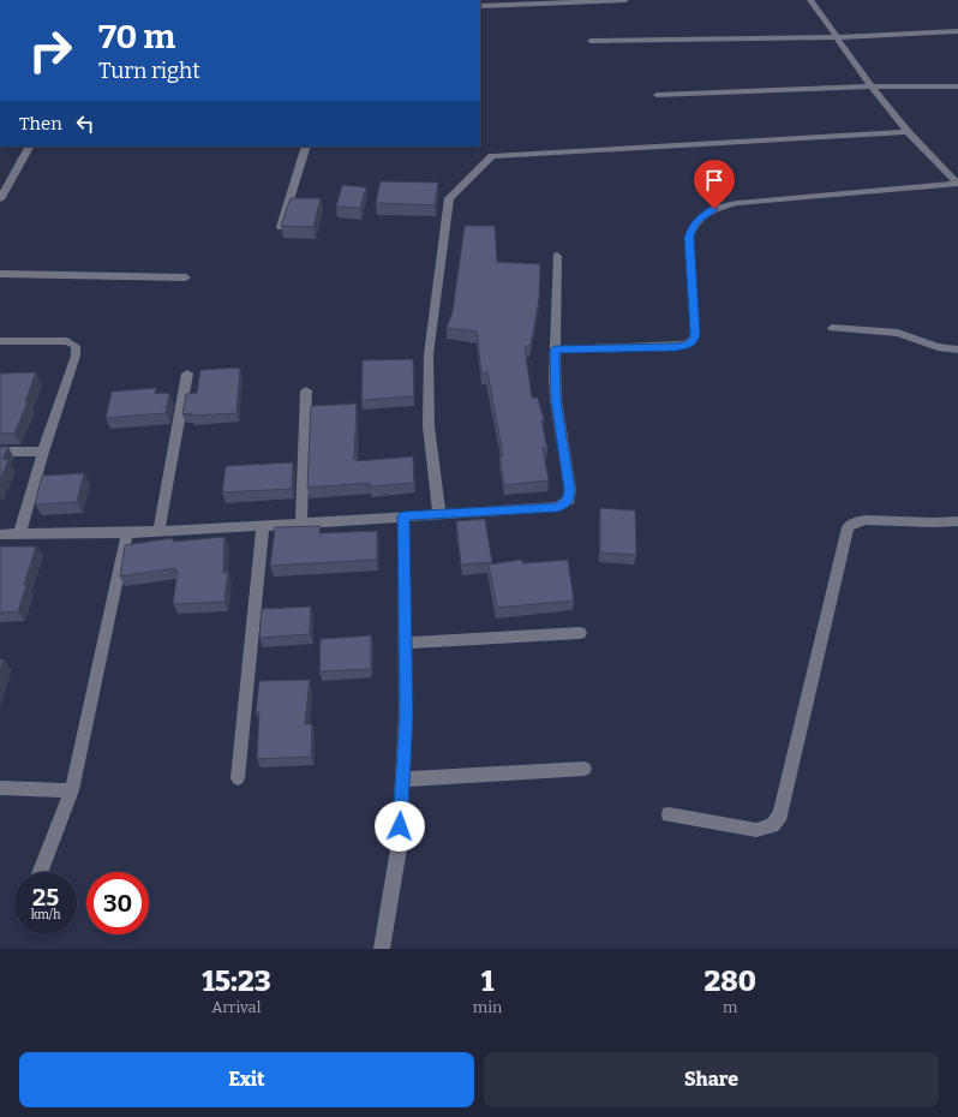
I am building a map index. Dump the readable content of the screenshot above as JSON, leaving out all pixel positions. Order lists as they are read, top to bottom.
{
  "page": {
    "turn": ["70 m", "Turn right"],
    "then": "Then",
    "speed": "25 km/h",
    "limit": "30",
    "eta": [
      "15:23",
      "Arrival",
      "1",
      "min",
      "280",
      "m"
    ],
    "buttons": ["Exit", "Share"]
  }
}
